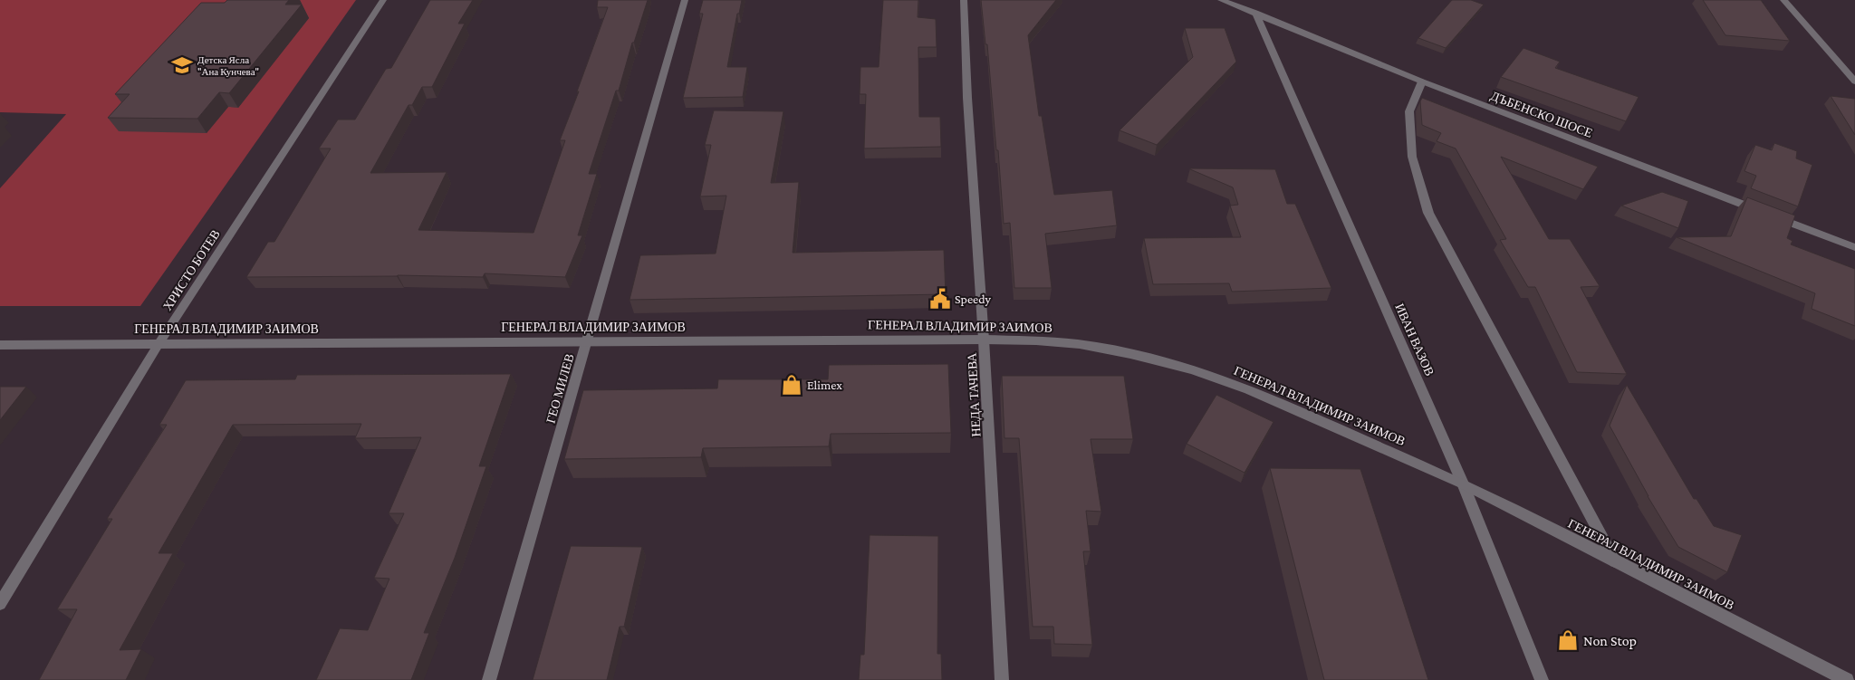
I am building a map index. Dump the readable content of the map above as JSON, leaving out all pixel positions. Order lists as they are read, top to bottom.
{
  "streets": {
    "street": [
      "ДЪБЕНСКО ШОСЕ",
      "ХРИСТО БОТЕВ",
      "ГЕНЕРАЛ ВЛАДИМИР ЗАИМОВ",
      "ИВАН ВАЗОВ",
      "ГЕО МИЛЕВ",
      "НЕДА ТАЧЕВА"
    ]
  },
  "crossings": [
    ["ДЪБЕНСКО ШОСЕ", "ИВАН ВАЗОВ"],
    ["ХРИСТО БОТЕВ", "ГЕНЕРАЛ ВЛАДИМИР ЗАИМОВ"],
    ["ГЕНЕРАЛ ВЛАДИМИР ЗАИМОВ", "ИВАН ВАЗОВ"],
    ["ГЕНЕРАЛ ВЛАДИМИР ЗАИМОВ", "ГЕО МИЛЕВ"],
    ["ГЕНЕРАЛ ВЛАДИМИР ЗАИМОВ", "НЕДА ТАЧЕВА"]
  ],
  "places": {
    "school or university": ["Детска Ясла \"Ана Кунчева\""],
    "public building": ["Speedy"],
    "shop": ["Elimex", "Non Stop"]
  }
}
